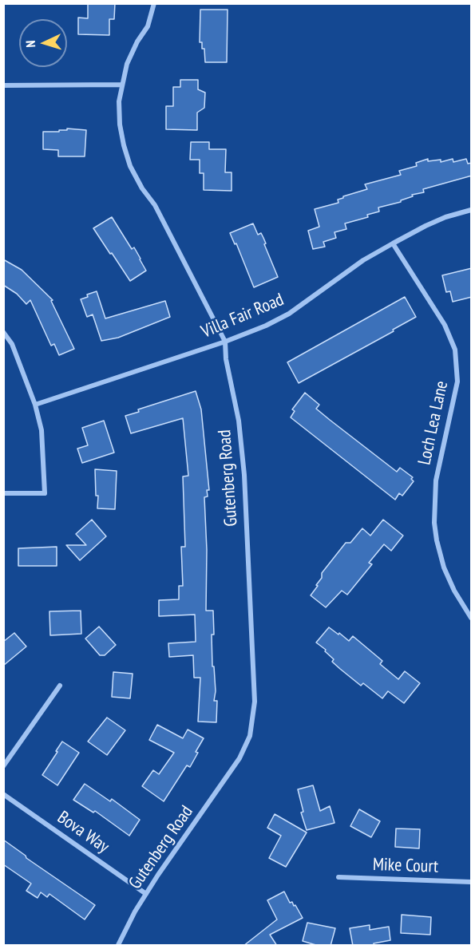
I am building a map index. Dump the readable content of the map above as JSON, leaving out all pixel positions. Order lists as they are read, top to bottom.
{
  "streets": {
    "street": [
      "Villa Fair Road",
      "Loch Lea Lane",
      "Gutenberg Road",
      "Bova Way",
      "Mike Court"
    ]
  },
  "crossings": [
    ["Villa Fair Road", "Loch Lea Lane"],
    ["Villa Fair Road", "Gutenberg Road"],
    ["Gutenberg Road", "Bova Way"]
  ],
  "north": "left"
}
